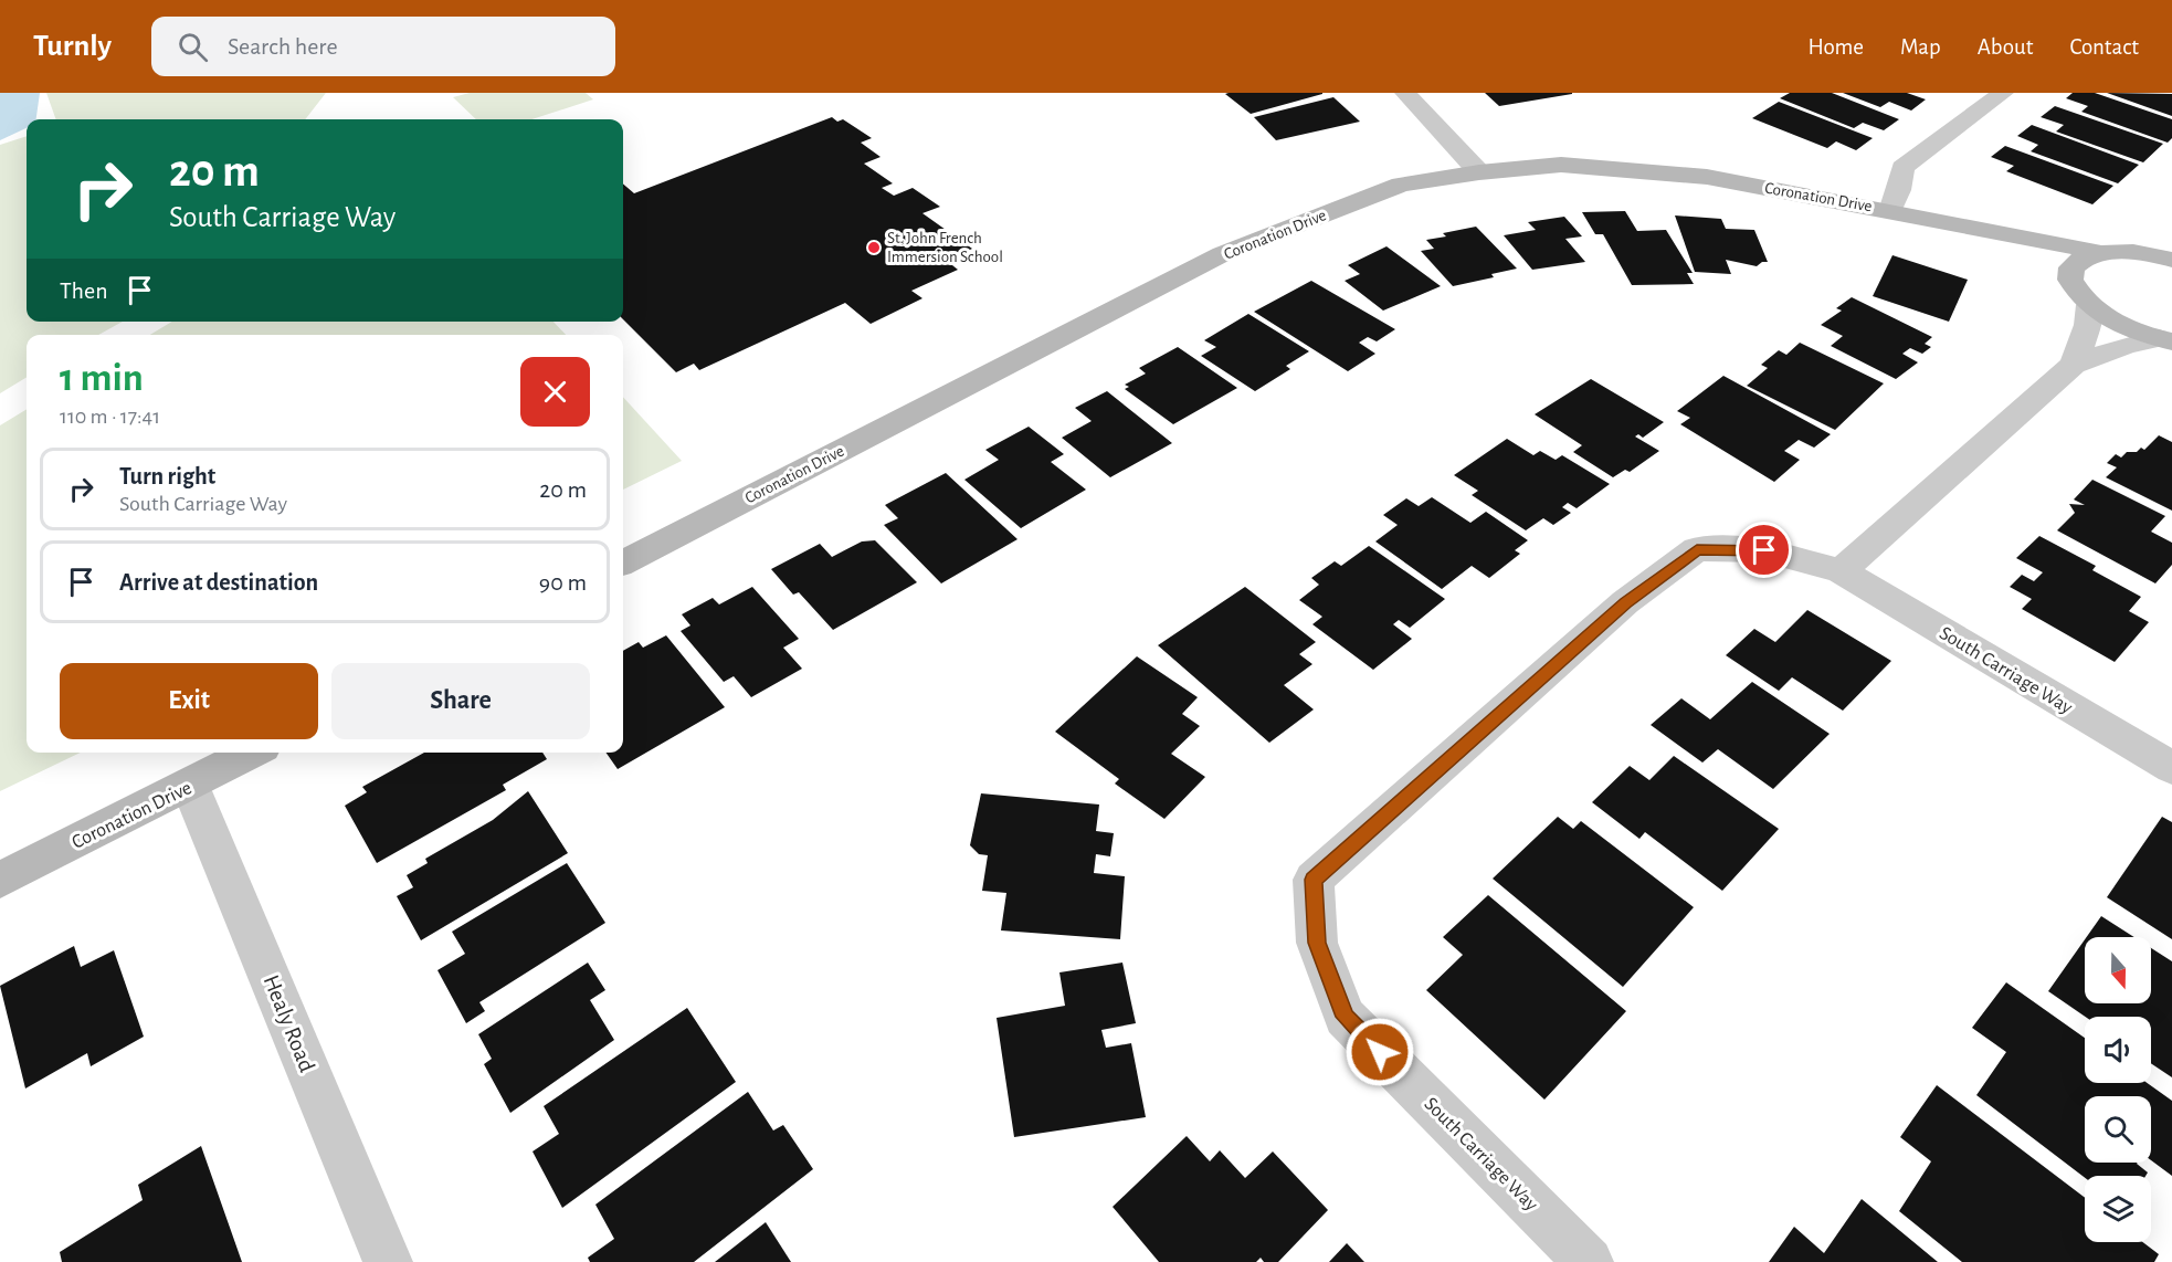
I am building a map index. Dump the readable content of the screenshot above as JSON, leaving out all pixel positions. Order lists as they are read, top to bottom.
{
  "streets": {
    "street": ["Coronation Drive", "South Carriage Way", "Healy Road"]
  },
  "crossings": [
    ["Coronation Drive", "Healy Road"]
  ],
  "places": ["St. John French Immersion School"],
  "north": "bottom",
  "page": {
    "header": "Turnly",
    "search": "Search here",
    "nav": [
      "Home",
      "Map",
      "About",
      "Contact"
    ],
    "turn": ["20 m", "South Carriage Way"],
    "then": "Then",
    "heading": ["1 min", "110 m · 17:41"],
    "list": [
      {
        "name": "Turn right",
        "note": "South Carriage Way",
        "value": "20 m"
      },
      {
        "name": "Arrive at destination",
        "value": "90 m"
      }
    ],
    "buttons": ["Exit", "Share"]
  }
}
